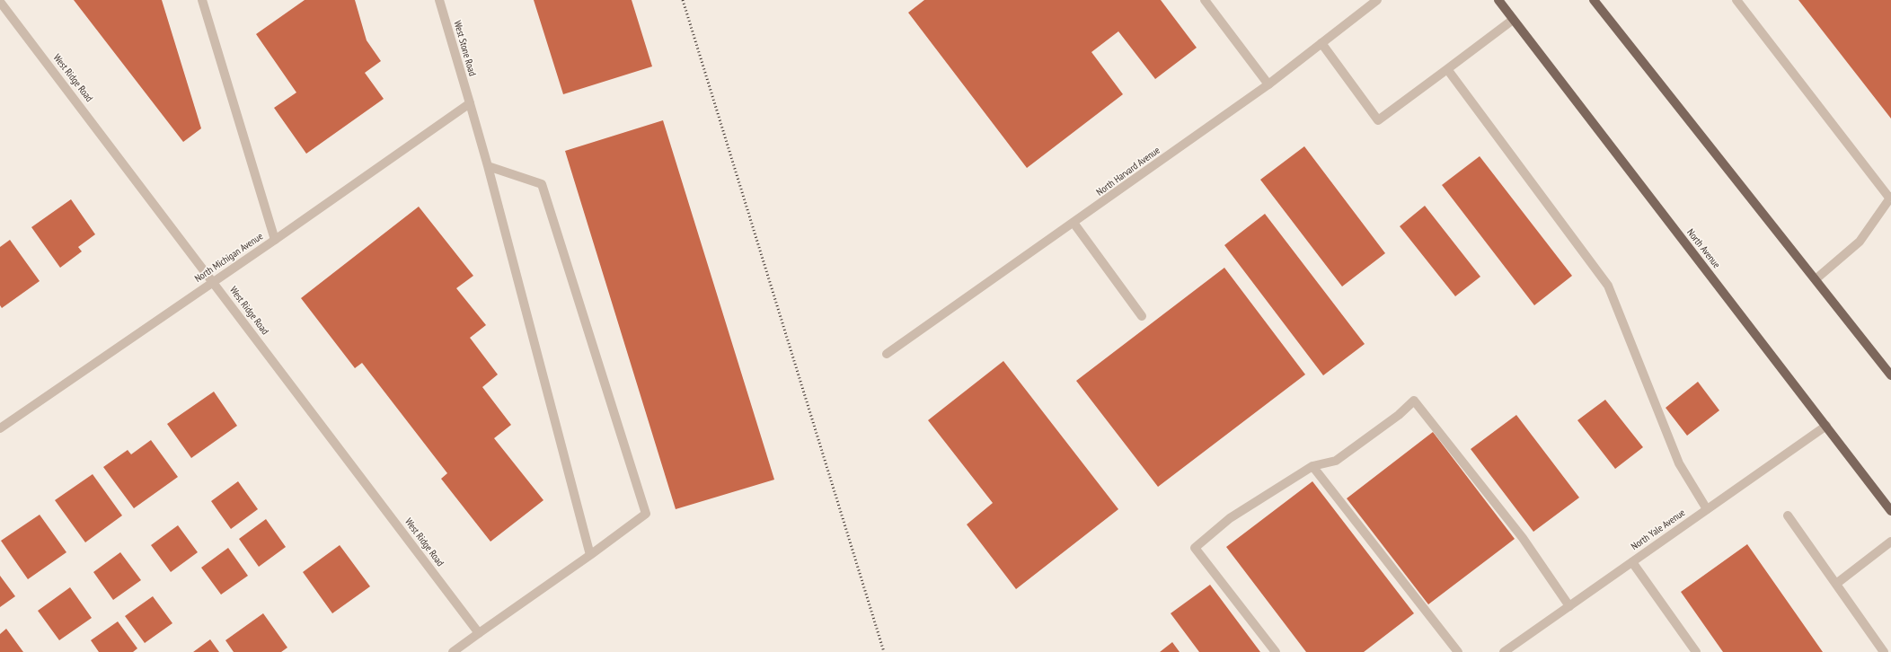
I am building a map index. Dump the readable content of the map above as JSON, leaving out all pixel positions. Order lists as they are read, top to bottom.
{
  "streets": {
    "main road": ["North Avenue"],
    "street": [
      "West Stone Road",
      "West Ridge Road",
      "North Harvard Avenue",
      "North Michigan Avenue",
      "North Yale Avenue"
    ]
  },
  "crossings": [
    ["West Stone Road", "North Michigan Avenue"],
    ["West Ridge Road", "North Michigan Avenue"],
    ["North Avenue", "North Yale Avenue"]
  ]
}
